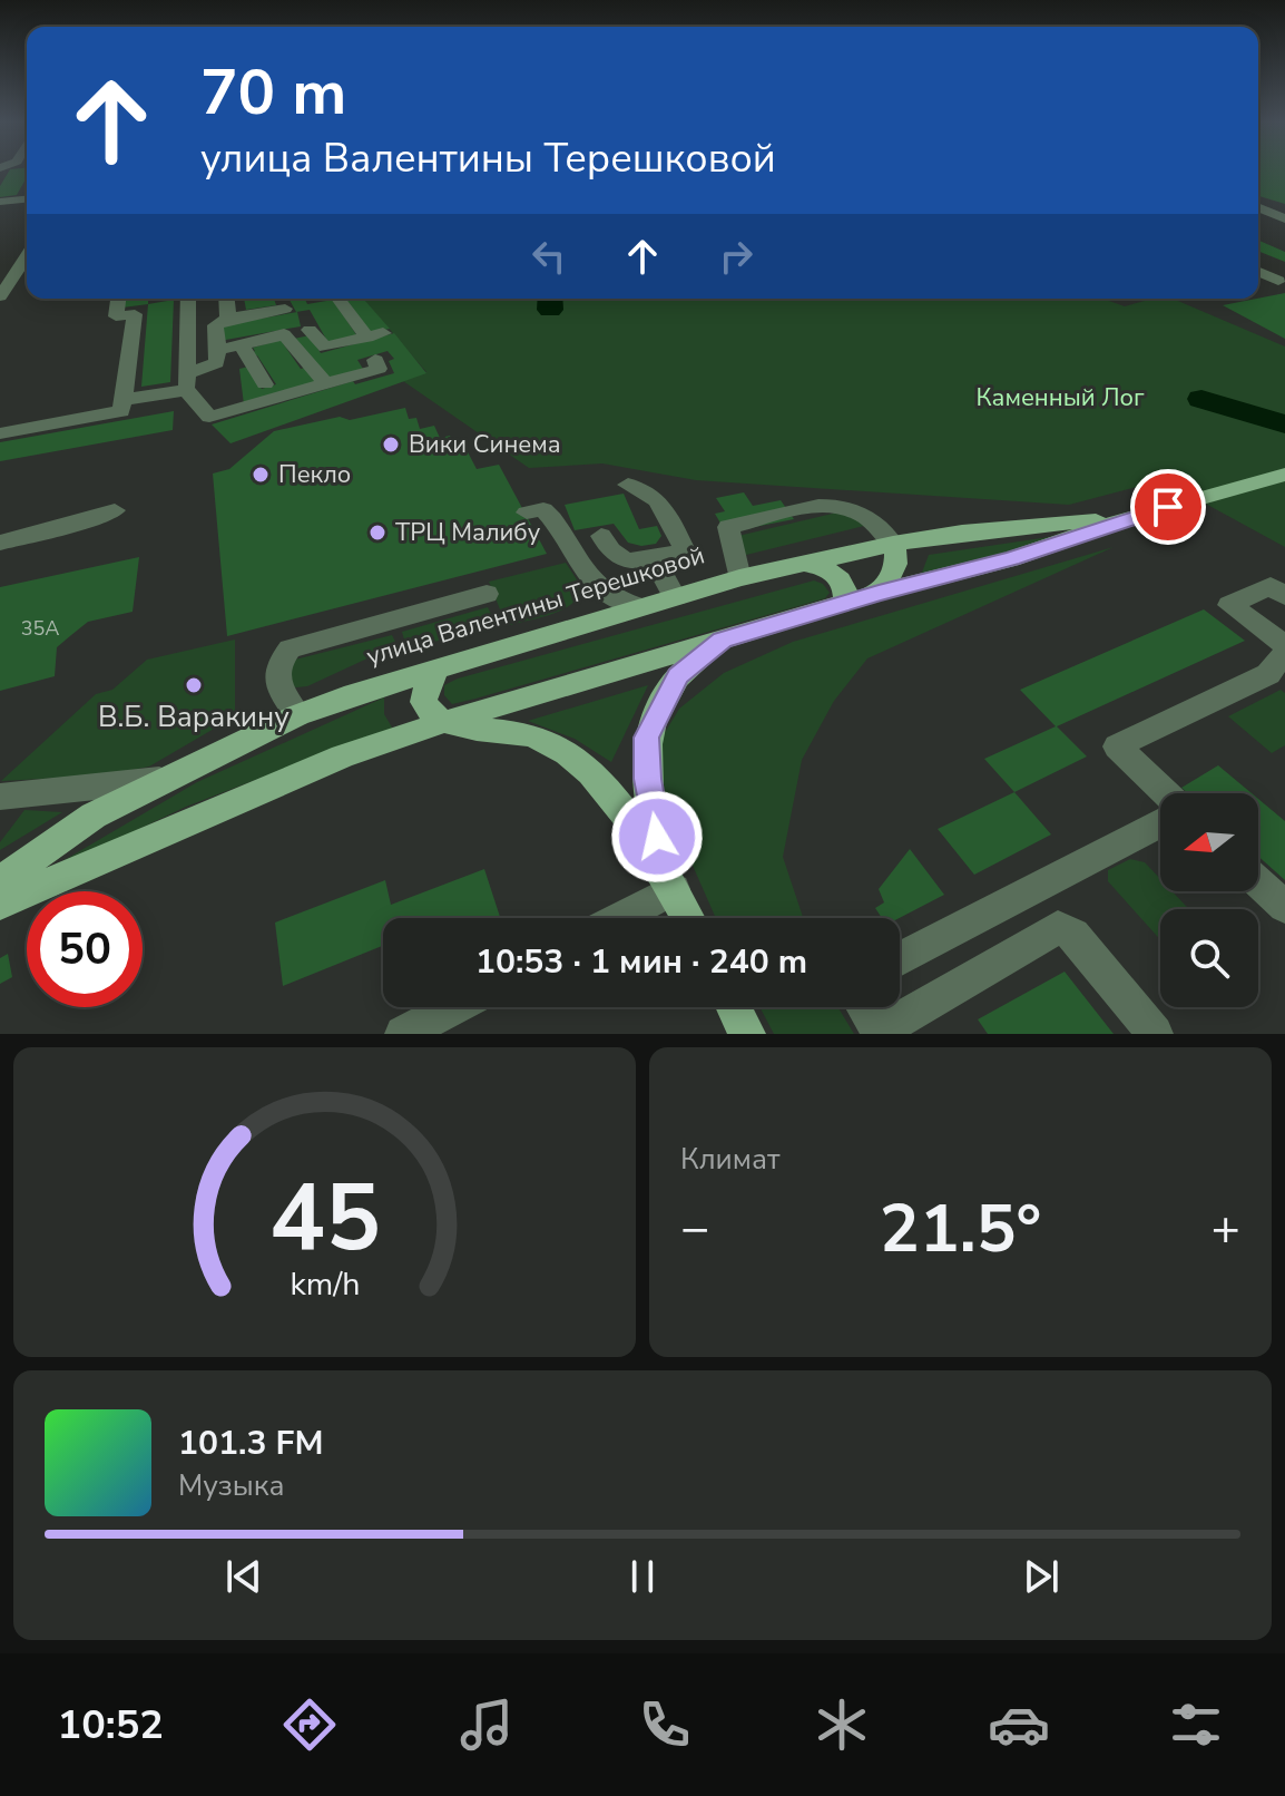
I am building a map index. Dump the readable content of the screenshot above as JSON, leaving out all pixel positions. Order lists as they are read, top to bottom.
{
  "streets": {
    "main road": ["улица Валентины Терешковой"]
  },
  "parks": ["Каменный Лог"],
  "places": [
    "Вики Синема",
    "Пекло",
    "ТРЦ Малибу",
    "В.Б. Варакину"
  ],
  "house_numbers": ["35А"],
  "north": "left",
  "page": {
    "turn": ["70 m", "улица Валентины Терешковой"],
    "limit": "50",
    "trip": "10:53 · 1 мин · 240 m",
    "tile": "Климат",
    "heat": ["−", "21.5°", "+"],
    "song": ["101.3 FM", "Музыка"],
    "tabs": "10:52",
    "gauge": ["45", "km/h"]
  }
}
